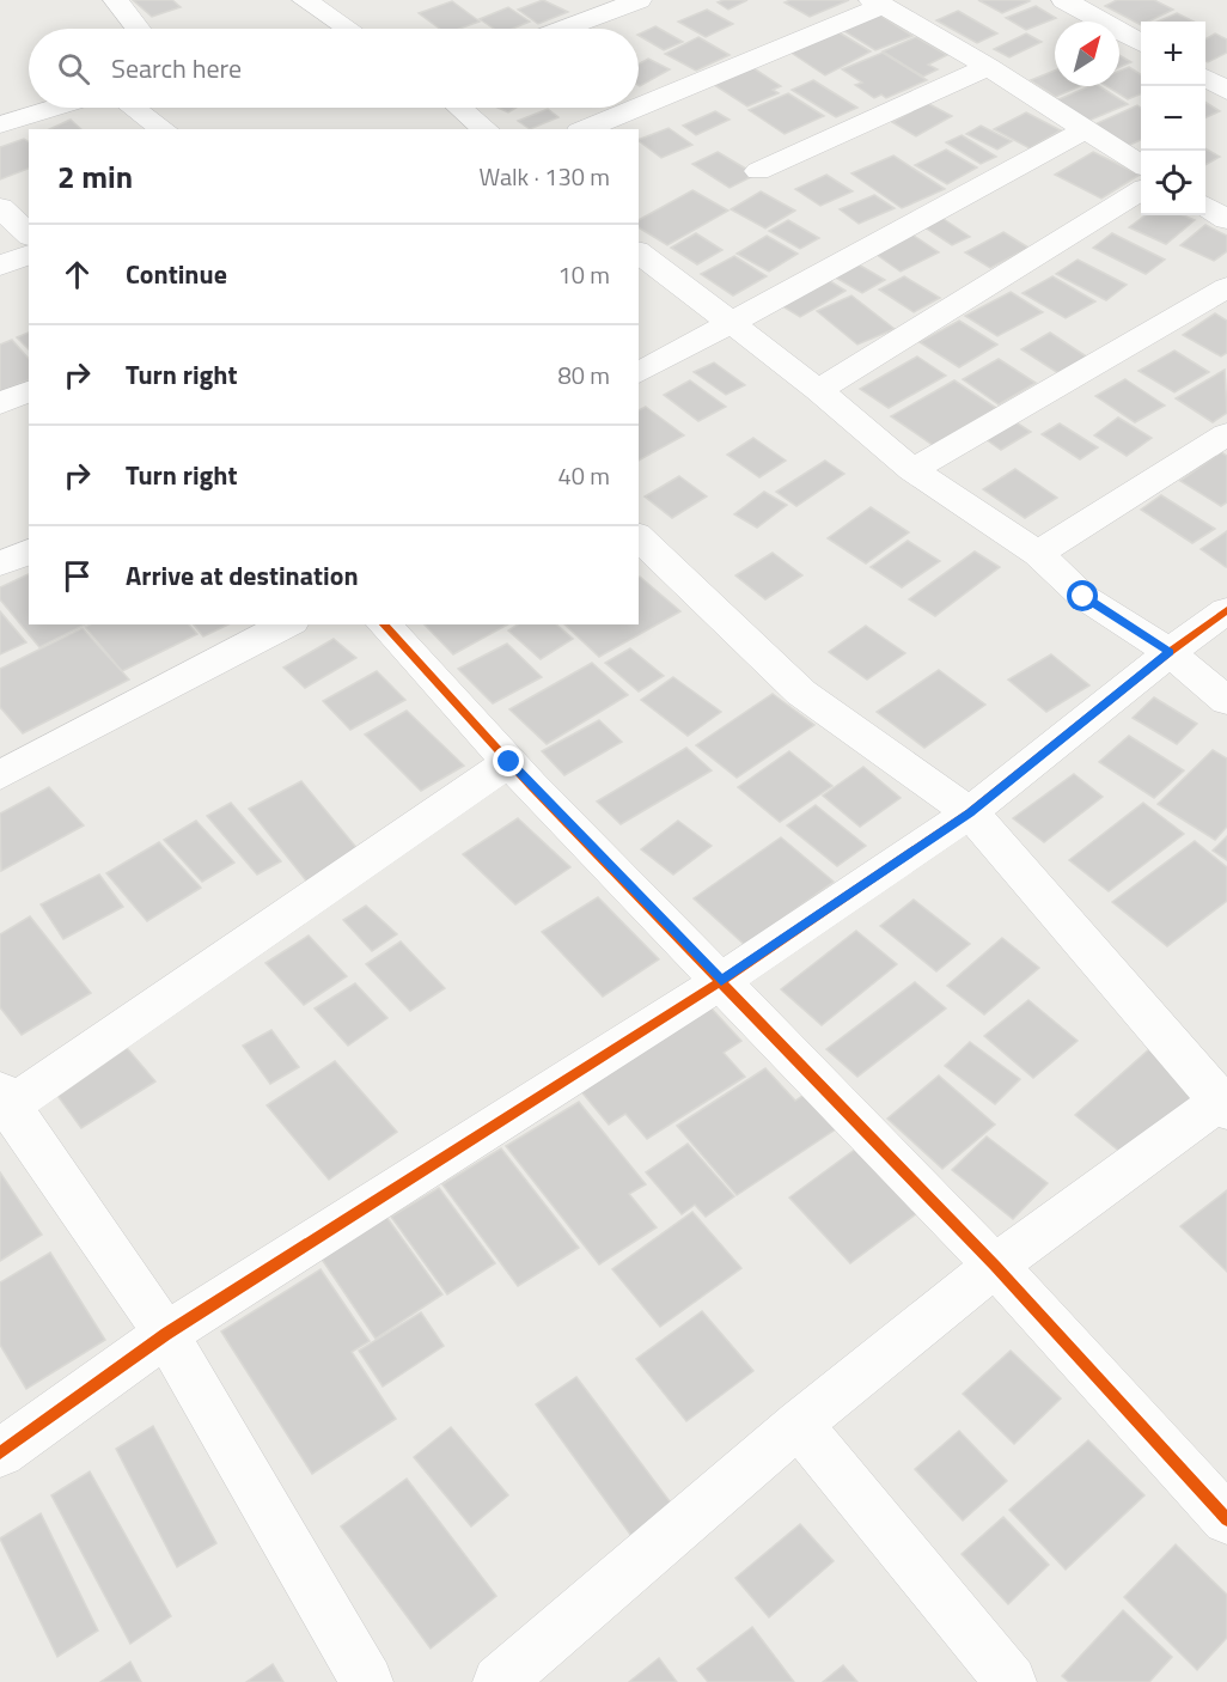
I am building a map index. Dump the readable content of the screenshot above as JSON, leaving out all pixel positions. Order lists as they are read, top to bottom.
{
  "north": "top right",
  "page": {
    "map_buttons": ["+", "−"],
    "search": "Search here",
    "heading": ["2 min", "Walk · 130 m"],
    "list": [
      ["Continue", "10 m"],
      ["Turn right", "80 m"],
      ["Turn right", "40 m"],
      "Arrive at destination"
    ]
  }
}
